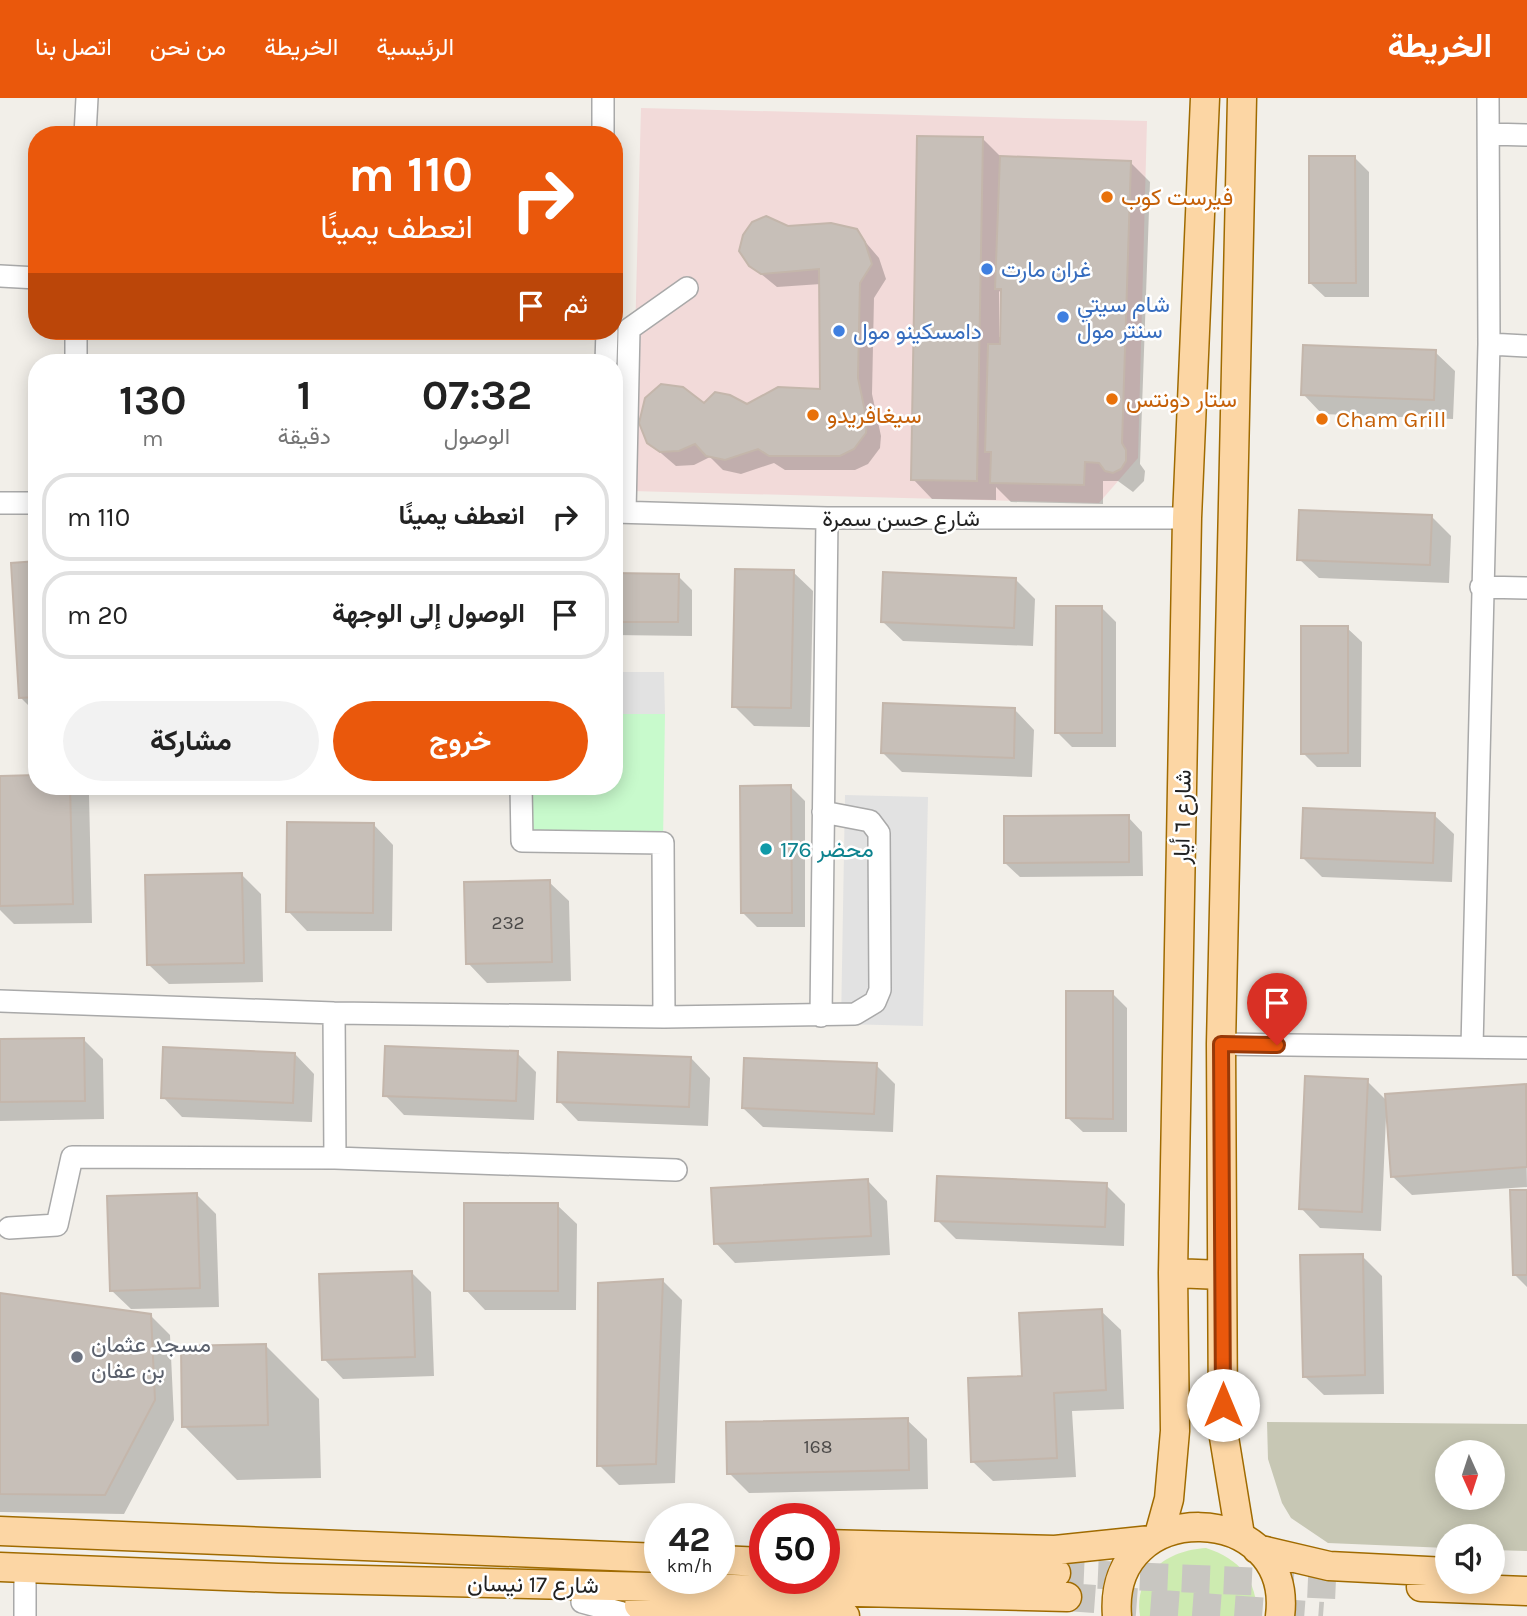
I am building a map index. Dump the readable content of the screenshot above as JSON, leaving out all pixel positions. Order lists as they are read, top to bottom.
{
  "streets": {
    "main road": ["شارع ٦ أيار", "شارع 17 نيسان"],
    "street": ["شارع حسن سمرة"]
  },
  "crossings": [
    ["شارع حسن سمرة", "شارع ٦ أيار"]
  ],
  "places": [
    "فيرست كوب",
    "غران مارت",
    "شام سيتي سنتر مول",
    "دامسكينو مول",
    "ستار دونتس",
    "سيغافريدو",
    "Cham Grill",
    "محضر 176",
    "مسجد عثمان بن عفان"
  ],
  "house_numbers": ["232", "168"],
  "north": "bottom",
  "page": {
    "header": "الخريطة",
    "nav": [
      "الرئيسية",
      "الخريطة",
      "من نحن",
      "اتصل بنا"
    ],
    "turn": ["110 m", "انعطف يمينًا"],
    "then": "ثم",
    "eta": [
      "07:32",
      "الوصول",
      "1",
      "دقيقة",
      "130",
      "m"
    ],
    "list": [
      {
        "name": "انعطف يمينًا",
        "value": "110 m"
      },
      {
        "name": "الوصول إلى الوجهة",
        "value": "20 m"
      }
    ],
    "buttons": ["خروج", "مشاركة"],
    "speed": "42 km/h",
    "limit": "50"
  }
}
